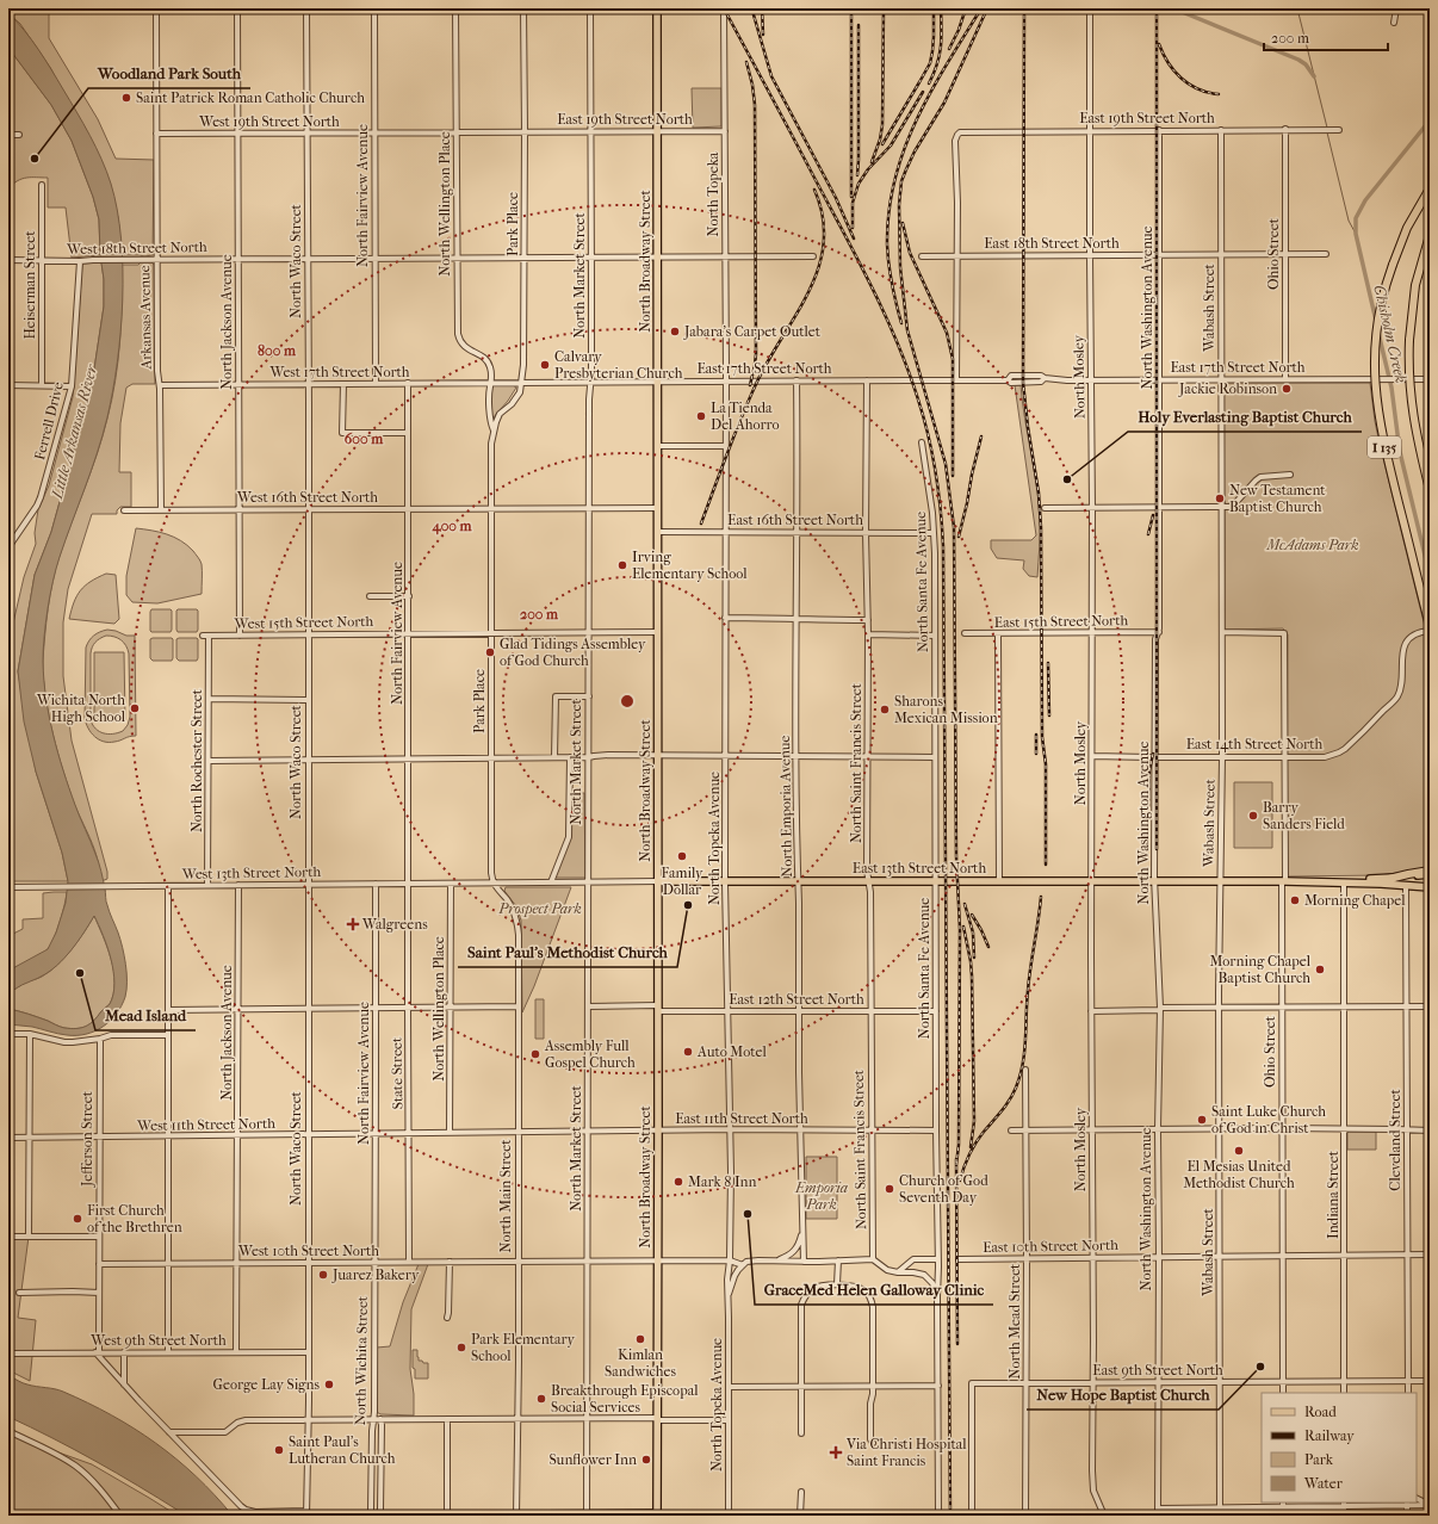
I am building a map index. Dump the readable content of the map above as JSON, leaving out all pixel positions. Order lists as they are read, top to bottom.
{
  "streets": {
    "highway": ["I 135"],
    "main road": ["North Broadway Street", "East 13th Street North"],
    "street": [
      "East 19th Street North",
      "West 19th Street North",
      "North Topeka",
      "North Fairview Avenue",
      "North Wellington Place",
      "Park Place",
      "East 18th Street North",
      "West 18th Street North",
      "Ohio Street",
      "North Waco Street",
      "North Market Street",
      "Heiserman Street",
      "North Washington Avenue",
      "Wabash Street",
      "Arkansas Avenue",
      "North Jackson Avenue",
      "East 17th Street North",
      "West 17th Street North",
      "North Mosley",
      "Ferrell Drive",
      "West 16th Street North",
      "East 16th Street North",
      "North Santa Fe Avenue",
      "East 15th Street North",
      "West 15th Street North",
      "East 14th Street North",
      "North Rochester Street",
      "North Saint Francis Street",
      "North Emporia Avenue",
      "North Topeka Avenue",
      "West 13th Street North",
      "East 12th Street North",
      "State Street",
      "East 11th Street North",
      "West 11th Street North",
      "Jefferson Street",
      "Cleveland Street",
      "Indiana Street",
      "North Main Street",
      "East 10th Street North",
      "West 10th Street North",
      "North Mead Street",
      "West 9th Street North",
      "North Wichita Street",
      "East 9th Street North"
    ]
  },
  "crossings": [
    ["East 19th Street North", "West 19th Street North"],
    ["East 19th Street North", "North Topeka"],
    ["East 19th Street North", "Park Place"],
    ["East 19th Street North", "East 18th Street North"],
    ["East 19th Street North", "Ohio Street"],
    ["East 19th Street North", "North Broadway Street"],
    ["East 19th Street North", "North Market Street"],
    ["East 19th Street North", "North Washington Avenue"],
    ["East 19th Street North", "Wabash Street"],
    ["East 19th Street North", "North Mosley"],
    ["West 19th Street North", "North Fairview Avenue"],
    ["West 19th Street North", "North Wellington Place"],
    ["West 19th Street North", "Park Place"],
    ["West 19th Street North", "North Waco Street"],
    ["West 19th Street North", "Arkansas Avenue"],
    ["West 19th Street North", "North Jackson Avenue"],
    ["North Topeka", "East 17th Street North"],
    ["North Topeka", "North Topeka Avenue"],
    ["North Fairview Avenue", "West 18th Street North"],
    ["North Fairview Avenue", "West 17th Street North"],
    ["North Fairview Avenue", "West 16th Street North"],
    ["North Fairview Avenue", "West 15th Street North"],
    ["North Fairview Avenue", "West 13th Street North"],
    ["North Fairview Avenue", "State Street"],
    ["North Fairview Avenue", "West 11th Street North"],
    ["North Fairview Avenue", "West 10th Street North"],
    ["North Fairview Avenue", "North Wichita Street"],
    ["North Wellington Place", "Park Place"],
    ["North Wellington Place", "West 18th Street North"],
    ["North Wellington Place", "West 17th Street North"],
    ["North Wellington Place", "West 13th Street North"],
    ["North Wellington Place", "West 11th Street North"],
    ["Park Place", "West 18th Street North"],
    ["Park Place", "East 17th Street North"],
    ["Park Place", "West 17th Street North"],
    ["Park Place", "West 16th Street North"],
    ["Park Place", "West 15th Street North"],
    ["Park Place", "East 13th Street North"],
    ["Park Place", "West 13th Street North"],
    ["Park Place", "North Main Street"],
    ["East 18th Street North", "Ohio Street"],
    ["East 18th Street North", "North Washington Avenue"],
    ["East 18th Street North", "Wabash Street"],
    ["East 18th Street North", "North Mosley"],
    ["West 18th Street North", "North Waco Street"],
    ["West 18th Street North", "Heiserman Street"],
    ["West 18th Street North", "Arkansas Avenue"],
    ["West 18th Street North", "North Jackson Avenue"],
    ["West 18th Street North", "Ferrell Drive"],
    ["Ohio Street", "Wabash Street"],
    ["Ohio Street", "East 17th Street North"],
    ["Ohio Street", "East 14th Street North"],
    ["Ohio Street", "East 13th Street North"],
    ["Ohio Street", "East 10th Street North"],
    ["Ohio Street", "East 9th Street North"],
    ["North Waco Street", "West 17th Street North"],
    ["North Waco Street", "West 16th Street North"],
    ["North Waco Street", "West 15th Street North"],
    ["North Waco Street", "West 13th Street North"],
    ["North Waco Street", "West 11th Street North"],
    ["North Waco Street", "West 10th Street North"],
    ["North Waco Street", "West 9th Street North"],
    ["North Broadway Street", "East 17th Street North"],
    ["North Broadway Street", "East 16th Street North"],
    ["North Broadway Street", "East 13th Street North"],
    ["North Broadway Street", "East 12th Street North"],
    ["North Broadway Street", "East 11th Street North"],
    ["North Market Street", "East 17th Street North"],
    ["North Market Street", "East 13th Street North"],
    ["North Market Street", "East 12th Street North"],
    ["North Market Street", "East 11th Street North"],
    ["North Washington Avenue", "East 17th Street North"],
    ["North Washington Avenue", "East 15th Street North"],
    ["North Washington Avenue", "East 14th Street North"],
    ["North Washington Avenue", "East 13th Street North"],
    ["North Washington Avenue", "East 10th Street North"],
    ["North Washington Avenue", "East 9th Street North"],
    ["Wabash Street", "East 17th Street North"],
    ["Wabash Street", "East 14th Street North"],
    ["Wabash Street", "East 13th Street North"],
    ["Wabash Street", "East 10th Street North"],
    ["Wabash Street", "East 9th Street North"],
    ["Arkansas Avenue", "West 17th Street North"],
    ["Arkansas Avenue", "West 16th Street North"],
    ["North Jackson Avenue", "West 17th Street North"],
    ["North Jackson Avenue", "West 16th Street North"],
    ["North Jackson Avenue", "West 15th Street North"],
    ["North Jackson Avenue", "West 13th Street North"],
    ["North Jackson Avenue", "West 11th Street North"],
    ["North Jackson Avenue", "West 10th Street North"],
    ["North Jackson Avenue", "West 9th Street North"],
    ["East 17th Street North", "West 17th Street North"],
    ["East 17th Street North", "North Mosley"],
    ["East 17th Street North", "North Saint Francis Street"],
    ["East 17th Street North", "North Emporia Avenue"],
    ["East 17th Street North", "North Topeka Avenue"],
    ["North Mosley", "East 15th Street North"],
    ["North Mosley", "East 14th Street North"],
    ["North Mosley", "East 13th Street North"],
    ["North Mosley", "East 10th Street North"],
    ["North Mosley", "East 9th Street North"],
    ["East 16th Street North", "North Santa Fe Avenue"],
    ["East 16th Street North", "North Saint Francis Street"],
    ["East 16th Street North", "North Emporia Avenue"],
    ["East 16th Street North", "North Topeka Avenue"],
    ["North Santa Fe Avenue", "East 13th Street North"],
    ["North Santa Fe Avenue", "East 12th Street North"],
    ["North Santa Fe Avenue", "East 11th Street North"],
    ["West 15th Street North", "North Rochester Street"],
    ["North Rochester Street", "West 13th Street North"],
    ["North Saint Francis Street", "East 13th Street North"],
    ["North Saint Francis Street", "East 12th Street North"],
    ["North Saint Francis Street", "East 11th Street North"],
    ["North Emporia Avenue", "East 13th Street North"],
    ["North Emporia Avenue", "East 12th Street North"],
    ["North Emporia Avenue", "East 11th Street North"],
    ["North Topeka Avenue", "East 13th Street North"],
    ["North Topeka Avenue", "East 12th Street North"],
    ["North Topeka Avenue", "East 11th Street North"],
    ["East 13th Street North", "West 13th Street North"],
    ["East 13th Street North", "Cleveland Street"],
    ["East 13th Street North", "Indiana Street"],
    ["East 13th Street North", "North Main Street"],
    ["West 13th Street North", "State Street"],
    ["West 13th Street North", "North Main Street"],
    ["State Street", "West 11th Street North"],
    ["State Street", "West 10th Street North"],
    ["East 11th Street North", "West 11th Street North"],
    ["East 11th Street North", "North Main Street"],
    ["West 11th Street North", "Jefferson Street"],
    ["West 11th Street North", "North Main Street"],
    ["Jefferson Street", "West 10th Street North"],
    ["Jefferson Street", "West 9th Street North"],
    ["Cleveland Street", "East 10th Street North"],
    ["Cleveland Street", "East 9th Street North"],
    ["Indiana Street", "East 10th Street North"],
    ["Indiana Street", "East 9th Street North"],
    ["North Main Street", "West 10th Street North"],
    ["East 10th Street North", "North Mead Street"],
    ["West 10th Street North", "North Wichita Street"],
    ["North Mead Street", "East 9th Street North"]
  ],
  "water": ["Chisholm Creek", "Little Arkansas River"],
  "parks": ["McAdams Park", "Prospect Park", "Emporia Park"],
  "places": {
    "other": [
      "Saint Patrick Roman Catholic Church",
      "Woodland Park South",
      "Jabara's Carpet Outlet",
      "Calvary Presbyterian Church",
      "Jackie Robinson",
      "La Tienda Del Ahorro",
      "Holy Everlasting Baptist Church",
      "New Testament Baptist Church",
      "Irving Elementary School",
      "Glad Tidings Assembley of God Church",
      "Wichita North High School",
      "Sharons Mexican Mission",
      "Barry Sanders Field",
      "Family Dollar",
      "Morning Chapel",
      "Saint Paul's Methodist Church",
      "Morning Chapel Baptist Church",
      "Mead Island",
      "Auto Motel",
      "Assembly Full Gospel Church",
      "Saint Luke Church of God in Christ",
      "El Mesias United Methodist Church",
      "Mark 8 Inn",
      "Church of God Seventh Day",
      "GraceMed Helen Galloway Clinic",
      "First Church of the Brethren",
      "Juarez Bakery",
      "Kimlan Sandwiches",
      "Park Elementary School",
      "New Hope Baptist Church",
      "George Lay Signs",
      "Breakthrough Episcopal Social Services",
      "Saint Paul's Lutheran Church",
      "Sunflower Inn"
    ],
    "health": ["Walgreens", "Via Christi Hospital Saint Francis"]
  },
  "legend": [
    "Road",
    "Railway",
    "Park",
    "Water"
  ],
  "scale_bar": "200 m",
  "rings": [
    "800 m",
    "600 m",
    "400 m",
    "200 m"
  ]
}
